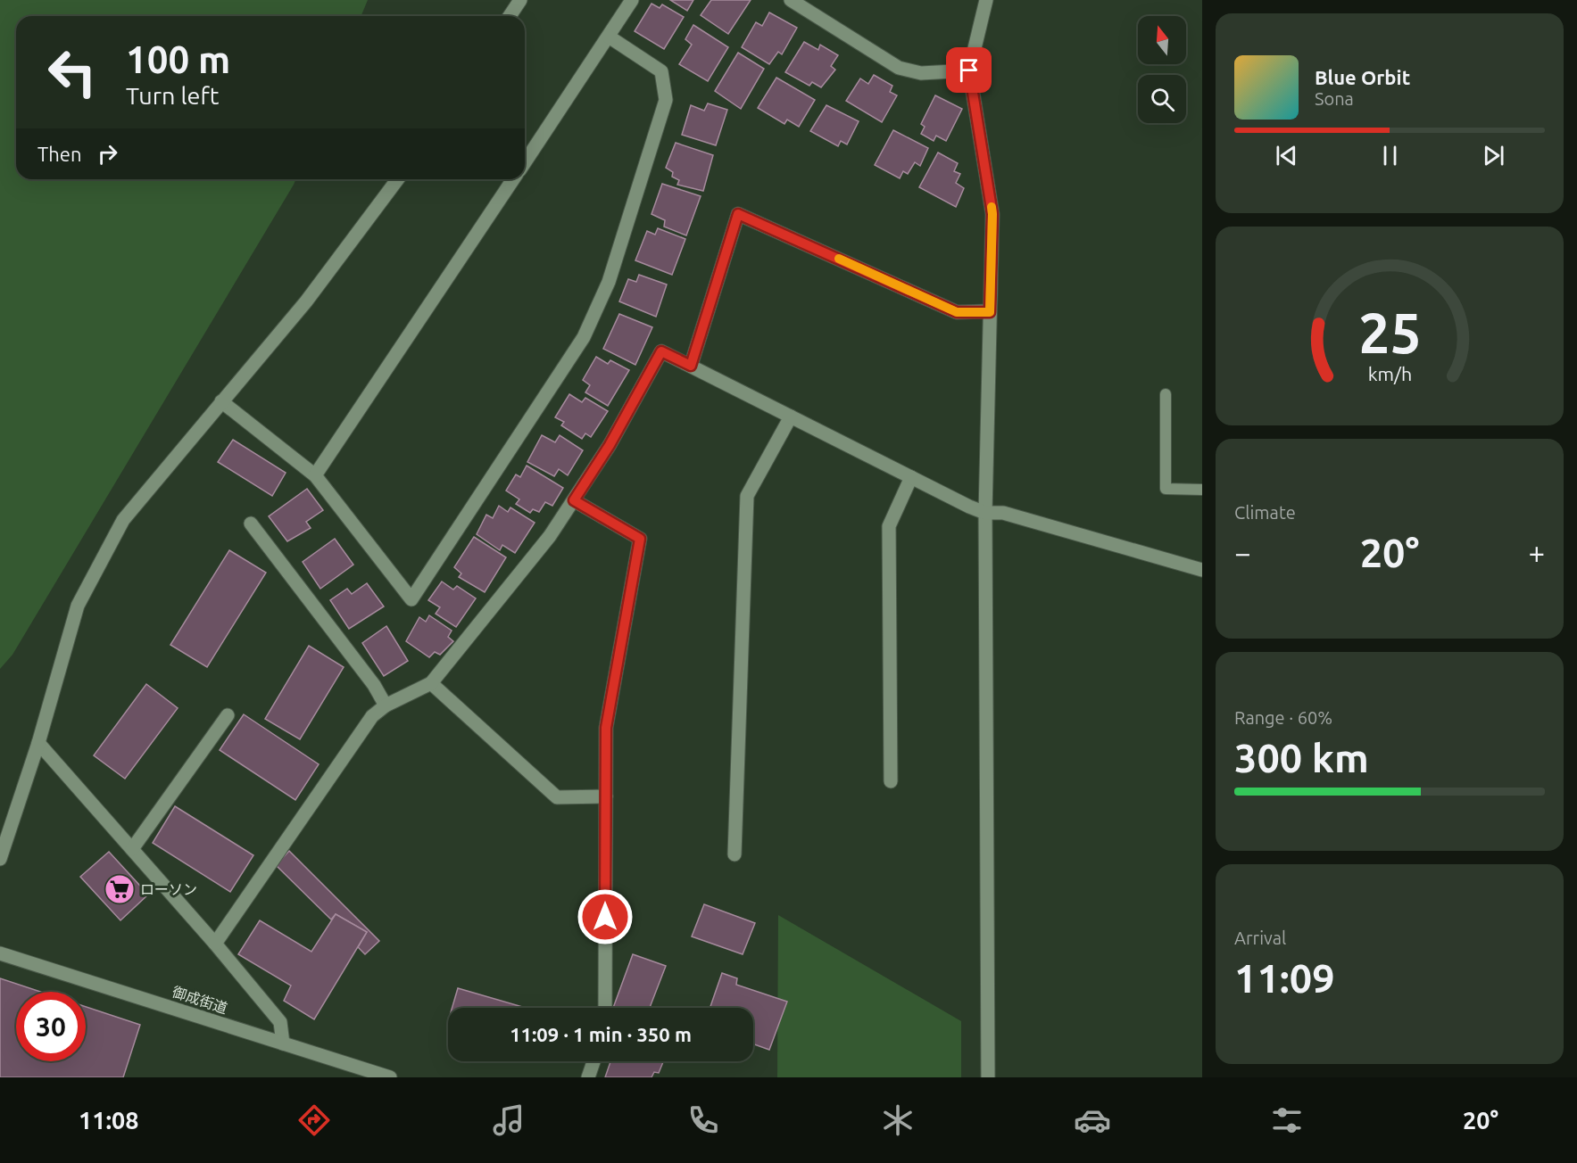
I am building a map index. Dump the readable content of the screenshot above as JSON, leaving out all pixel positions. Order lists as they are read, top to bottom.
{
  "streets": {
    "street": ["御成街道"]
  },
  "places": {
    "supermarket": ["ローソン"]
  },
  "north": "top",
  "page": {
    "turn": ["100 m", "Turn left"],
    "song": ["Blue Orbit", "Sona"],
    "then": "Then",
    "tile": [
      "Climate",
      ["Range · 60%", "300 km"],
      ["Arrival", "11:09"]
    ],
    "heat": ["−", "20°", "+"],
    "limit": "30",
    "trip": "11:09 · 1 min · 350 m",
    "tabs": ["11:08", "20°"],
    "gauge": ["25", "km/h"]
  }
}
